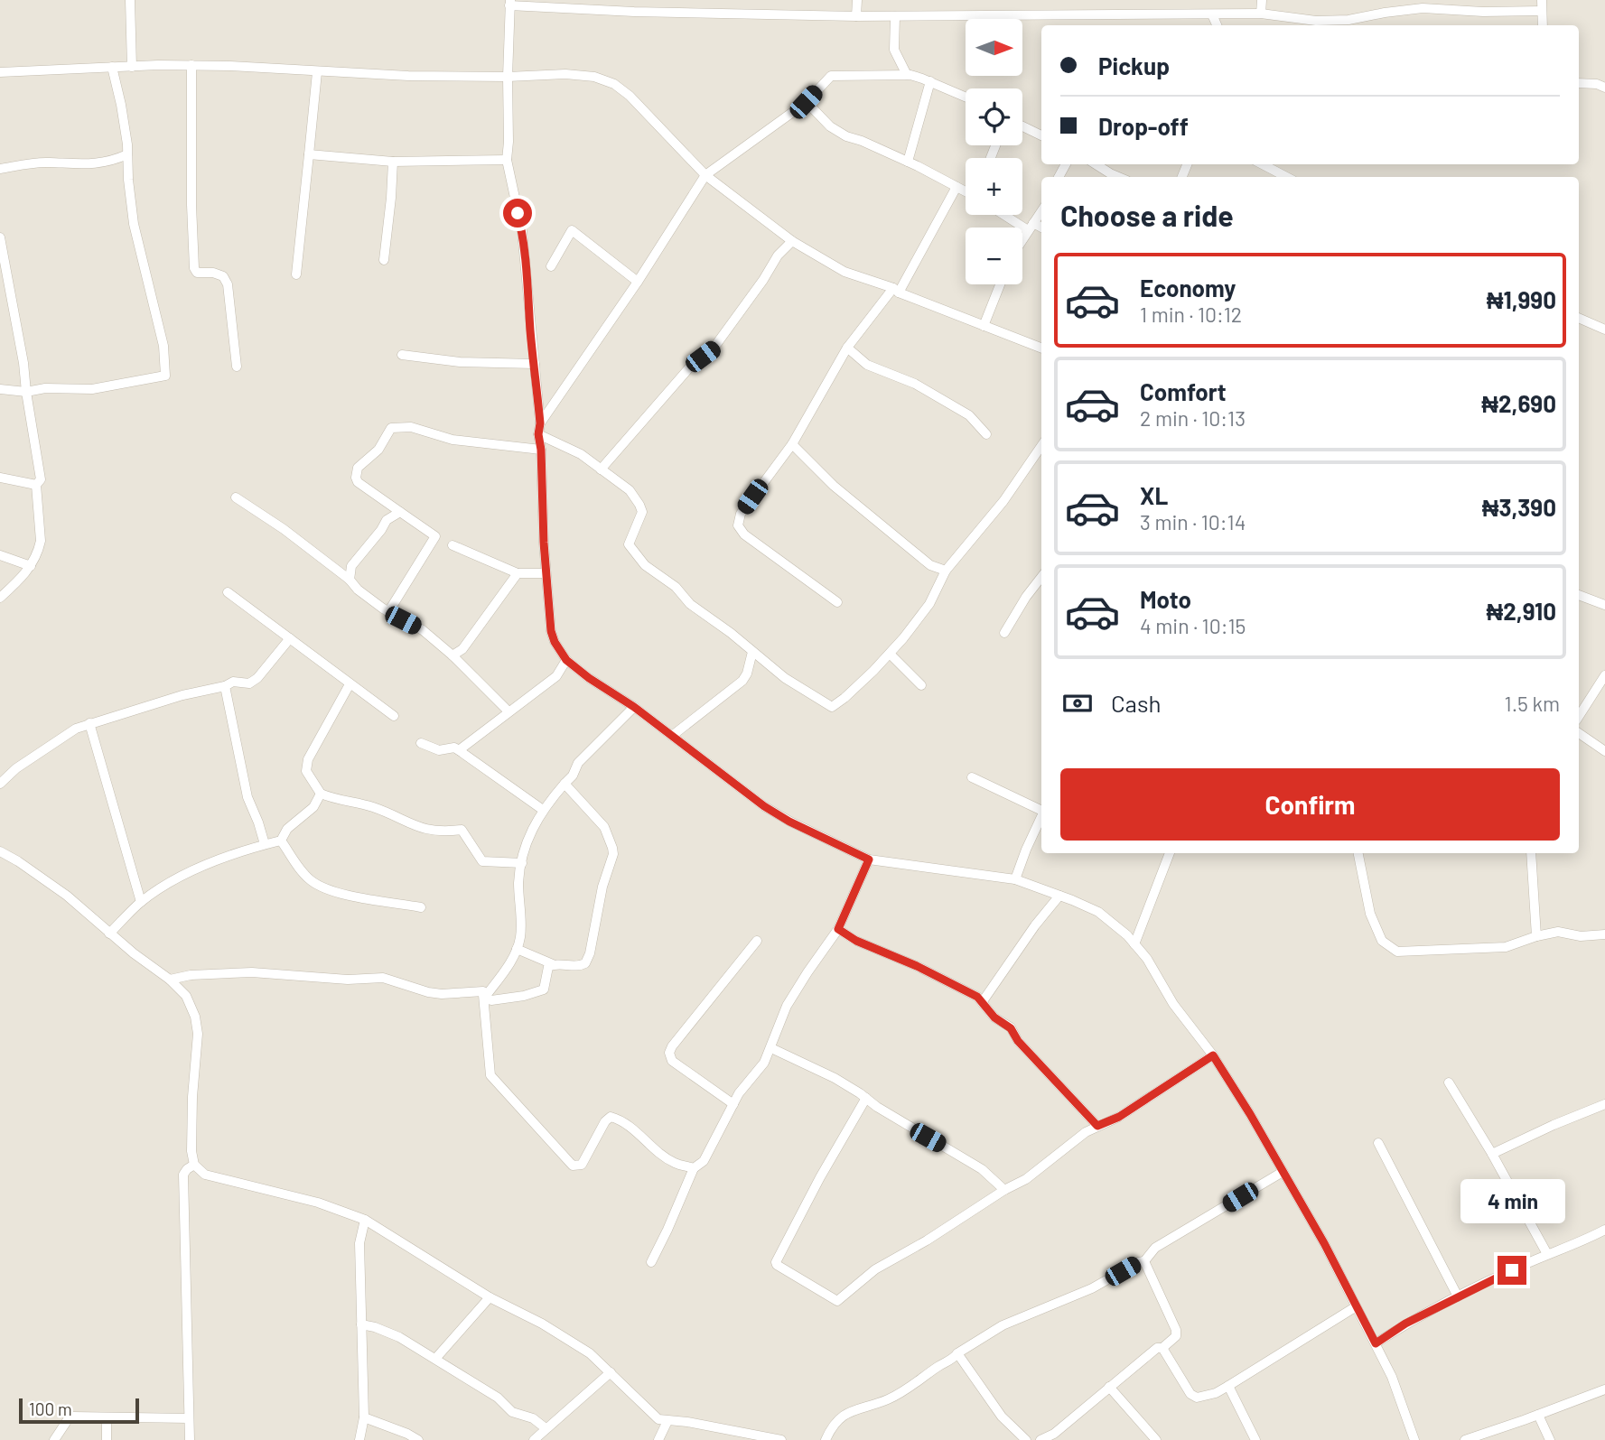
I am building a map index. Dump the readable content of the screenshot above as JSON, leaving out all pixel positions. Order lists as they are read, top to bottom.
{
  "scale_bar": "100 m",
  "north": "right",
  "page": {
    "map_buttons": ["+", "−"],
    "banner": ["Pickup", "Drop-off"],
    "heading": "Choose a ride",
    "list": [
      {
        "name": "Economy",
        "note": "1 min · 10:12",
        "value": "₦1,990"
      },
      {
        "name": "Comfort",
        "note": "2 min · 10:13",
        "value": "₦2,690"
      },
      {
        "name": "XL",
        "note": "3 min · 10:14",
        "value": "₦3,390"
      },
      {
        "name": "Moto",
        "note": "4 min · 10:15",
        "value": "₦2,910"
      }
    ],
    "pay": ["Cash", "1.5 km"],
    "buttons": "Confirm",
    "bubble": "4 min",
    "scale": "100 m"
  }
}
